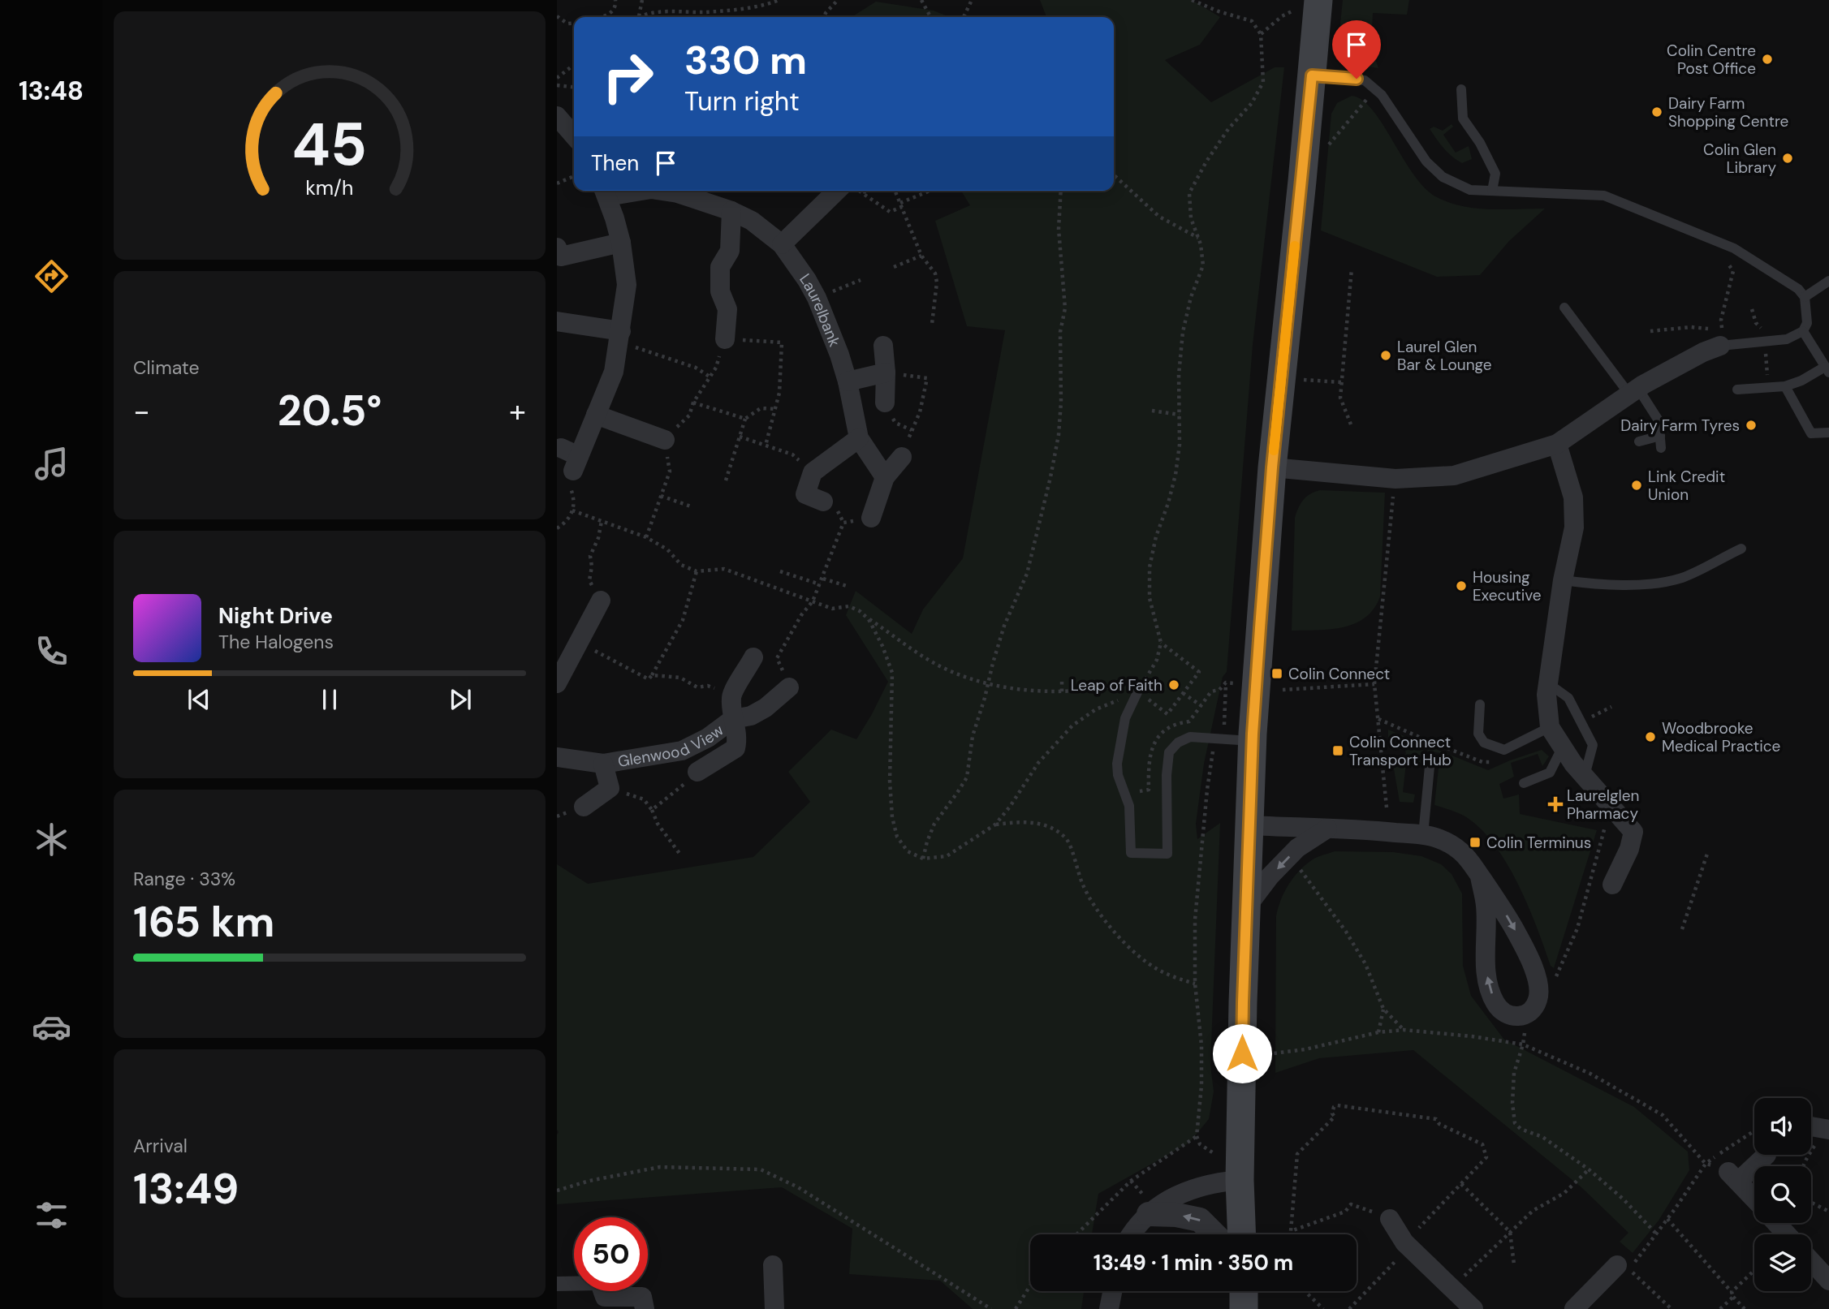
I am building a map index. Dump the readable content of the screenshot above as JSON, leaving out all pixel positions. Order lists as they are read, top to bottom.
{
  "streets": {
    "street": ["Laurelbank", "Glenwood View"]
  },
  "places": {
    "other": [
      "Colin Centre Post Office",
      "Dairy Farm Shopping Centre",
      "Colin Glen Library",
      "Laurel Glen Bar & Lounge",
      "Dairy Farm Tyres",
      "Link Credit Union",
      "Housing Executive",
      "Leap of Faith",
      "Woodbrooke Medical Practice"
    ],
    "transit": ["Colin Connect", "Colin Connect Transport Hub", "Colin Terminus"],
    "health": ["Laurelglen Pharmacy"]
  },
  "page": {
    "tabs": "13:48",
    "turn": ["330 m", "Turn right"],
    "then": "Then",
    "tile": [
      "Climate",
      ["Range · 33%", "165 km"],
      ["Arrival", "13:49"]
    ],
    "heat": ["−", "20.5°", "+"],
    "song": ["Night Drive", "The Halogens"],
    "limit": "50",
    "trip": "13:49 · 1 min · 350 m",
    "gauge": ["45", "km/h"]
  }
}
